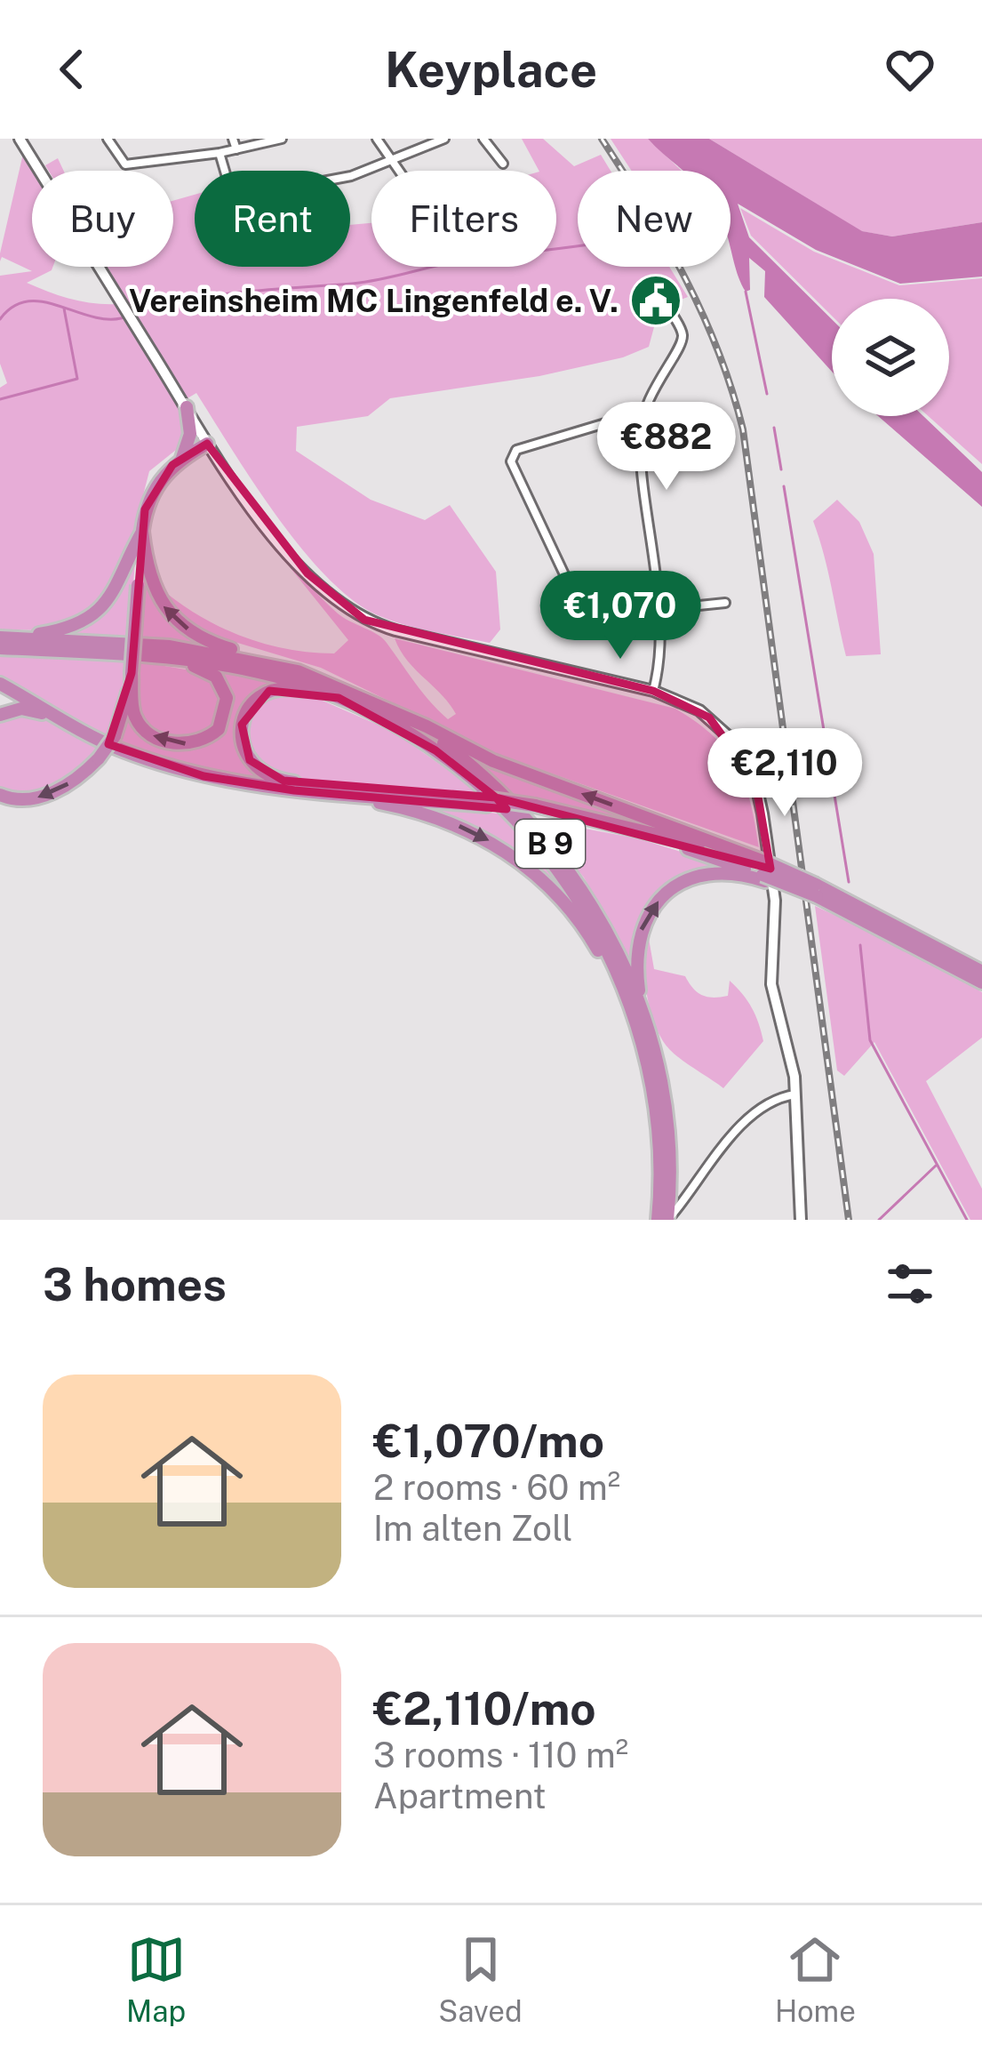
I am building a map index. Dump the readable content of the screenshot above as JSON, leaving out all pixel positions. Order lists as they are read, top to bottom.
{
  "streets": {
    "highway": ["B 9"]
  },
  "places": {
    "public building": ["Vereinsheim MC Lingenfeld e. V."]
  },
  "page": {
    "header": "Keyplace",
    "chip": [
      "Buy",
      "Rent",
      "Filters",
      "New"
    ],
    "price": ["€882", "€1,070", "€2,110"],
    "heading": "3 homes",
    "list": [
      {
        "name": "€1,070/mo",
        "note": "2 rooms · 60 m² · Im alten Zoll"
      },
      {
        "name": "€2,110/mo",
        "note": "3 rooms · 110 m² · Apartment"
      }
    ],
    "tabs": ["Map", "Saved", "Home"]
  }
}
